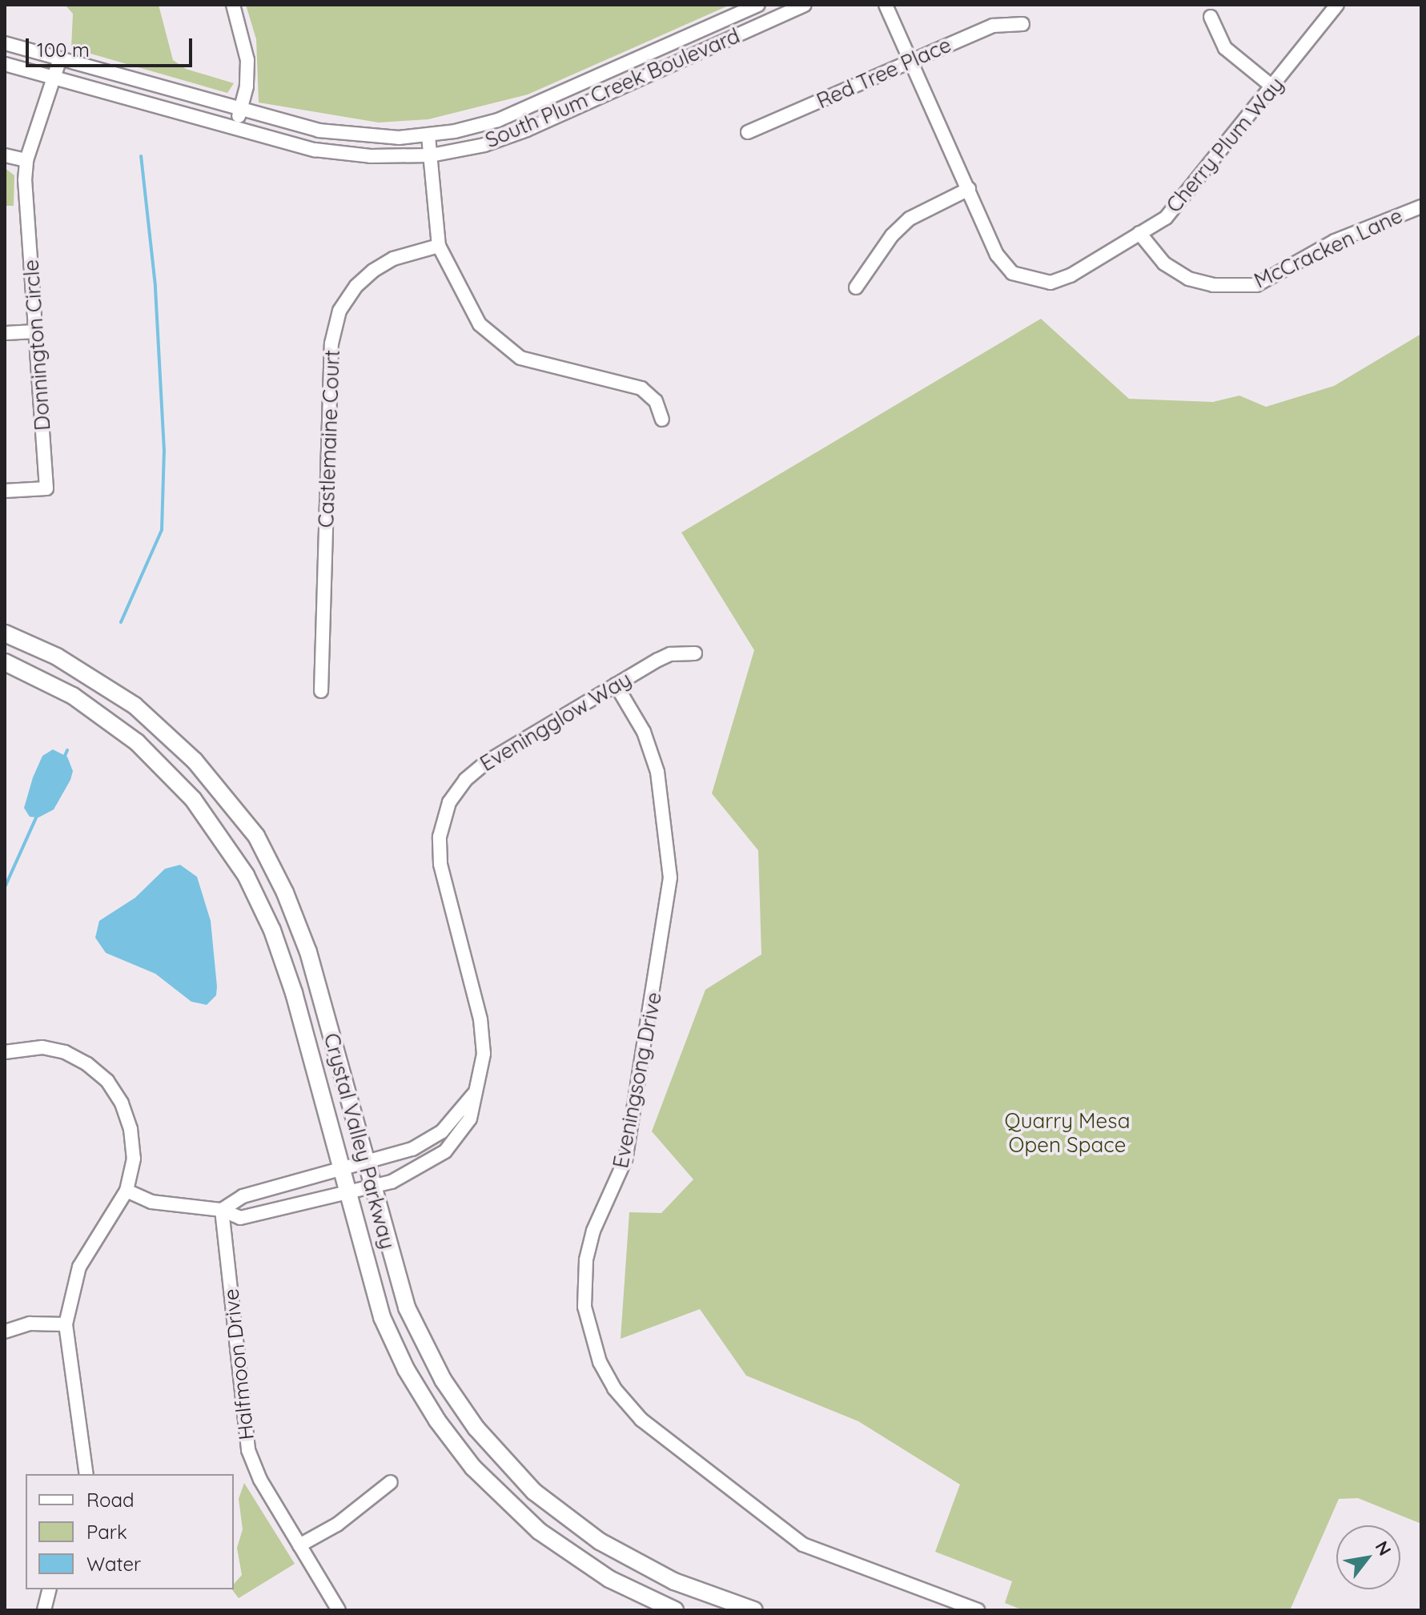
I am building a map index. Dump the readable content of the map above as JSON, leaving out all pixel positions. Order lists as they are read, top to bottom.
{
  "streets": {
    "main road": ["Crystal Valley Parkway"],
    "street": [
      "Red Tree Place",
      "South Plum Creek Boulevard",
      "Cherry Plum Way",
      "McCracken Lane",
      "Donnington Circle",
      "Castlemaine Court",
      "Eveningglow Way",
      "Eveningsong Drive",
      "Halfmoon Drive"
    ]
  },
  "crossings": [
    ["Red Tree Place", "Cherry Plum Way"],
    ["South Plum Creek Boulevard", "Donnington Circle"],
    ["Cherry Plum Way", "McCracken Lane"],
    ["Eveningglow Way", "Eveningsong Drive"],
    ["Eveningglow Way", "Crystal Valley Parkway"],
    ["Eveningglow Way", "Halfmoon Drive"]
  ],
  "parks": ["Quarry Mesa Open Space"],
  "legend": ["Road", "Park", "Water"],
  "scale_bar": "100 m",
  "north": "top right"
}
